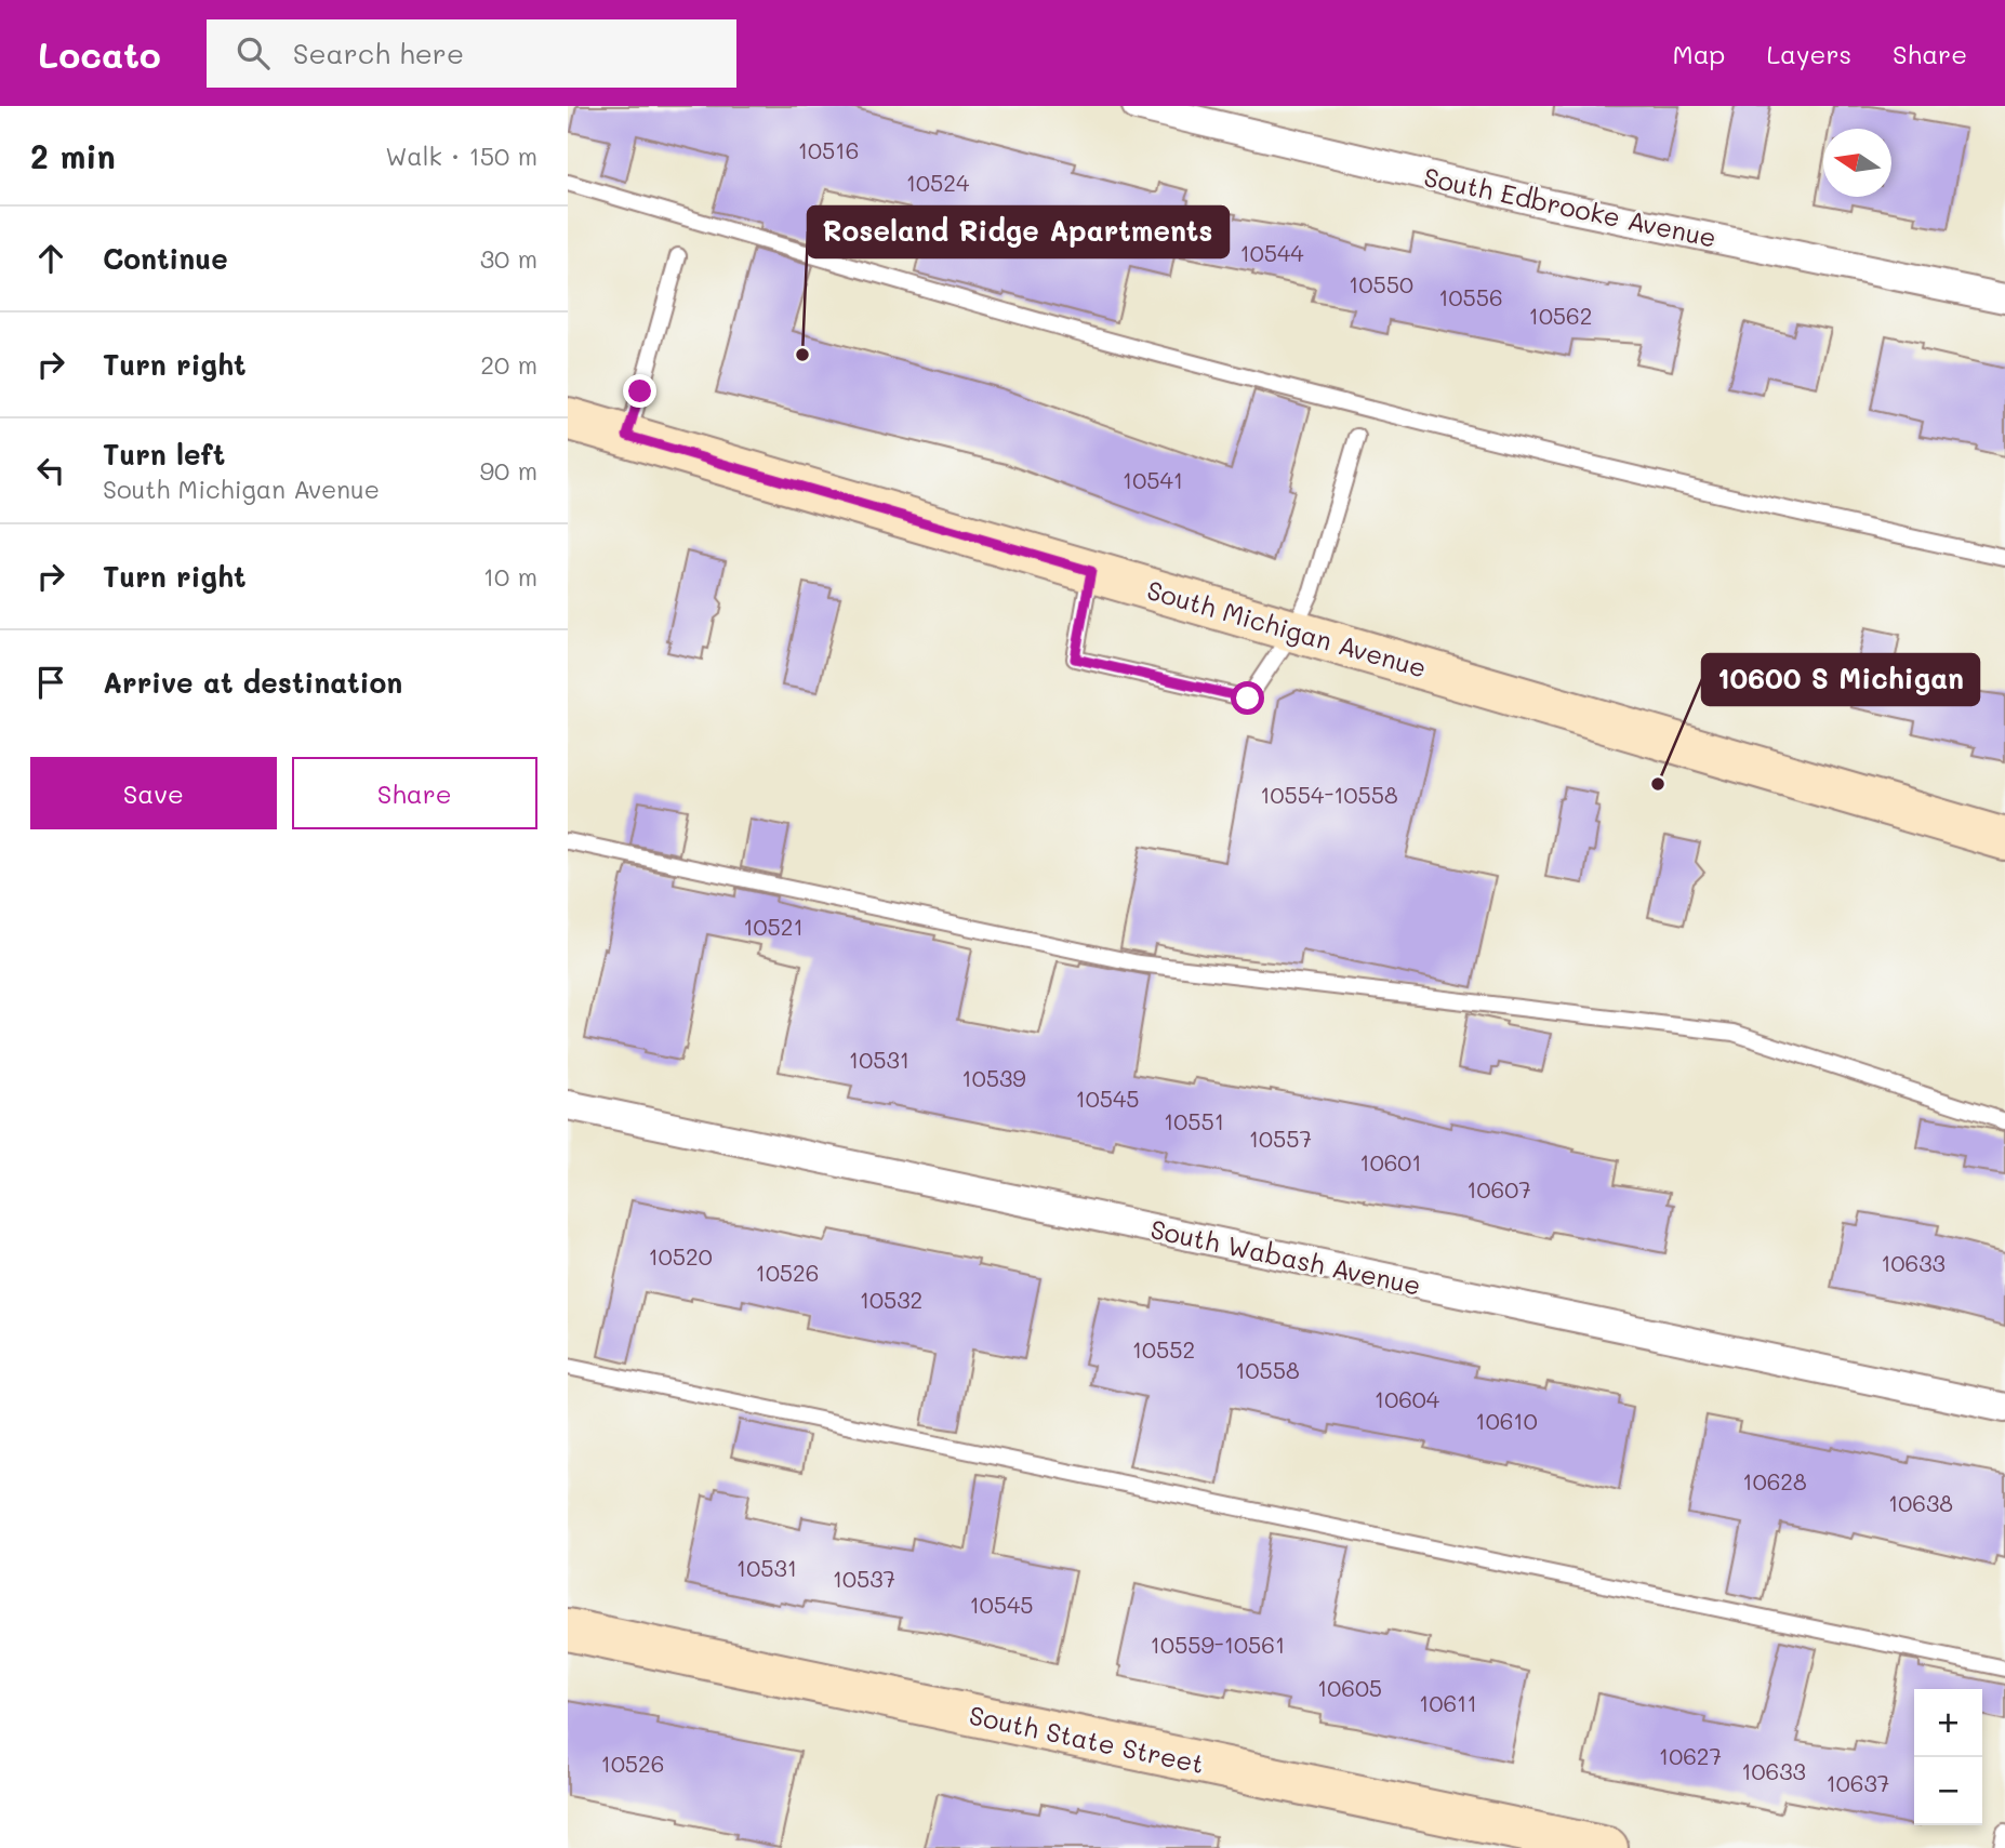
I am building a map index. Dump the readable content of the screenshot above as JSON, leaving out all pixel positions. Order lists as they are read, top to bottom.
{
  "streets": {
    "main road": ["South Michigan Avenue", "South State Street"],
    "street": ["South Edbrooke Avenue", "South Wabash Avenue"]
  },
  "places": ["Roseland Ridge Apartments", "10600 S Michigan"],
  "house_numbers": [
    "10516",
    "10524",
    "10544",
    "10550",
    "10556",
    "10562",
    "10541",
    "10554-10558",
    "10521",
    "10531",
    "10539",
    "10545",
    "10551",
    "10557",
    "10601",
    "10607",
    "10520",
    "10633",
    "10526",
    "10532",
    "10552",
    "10558",
    "10604",
    "10610",
    "10628",
    "10638",
    "10531",
    "10537",
    "10545",
    "10559-10561",
    "10605",
    "10611",
    "10627",
    "10526",
    "10633",
    "10637"
  ],
  "north": "left",
  "page": {
    "header": "Locato",
    "search": "Search here",
    "nav": ["Map", "Layers", "Share"],
    "heading": ["2 min", "Walk · 150 m"],
    "list": [
      ["Continue", "30 m"],
      ["Turn right", "20 m"],
      ["Turn left", "South Michigan Avenue", "90 m"],
      ["Turn right", "10 m"],
      "Arrive at destination"
    ],
    "buttons": ["Save", "Share"],
    "map_buttons": ["+", "−"]
  }
}
